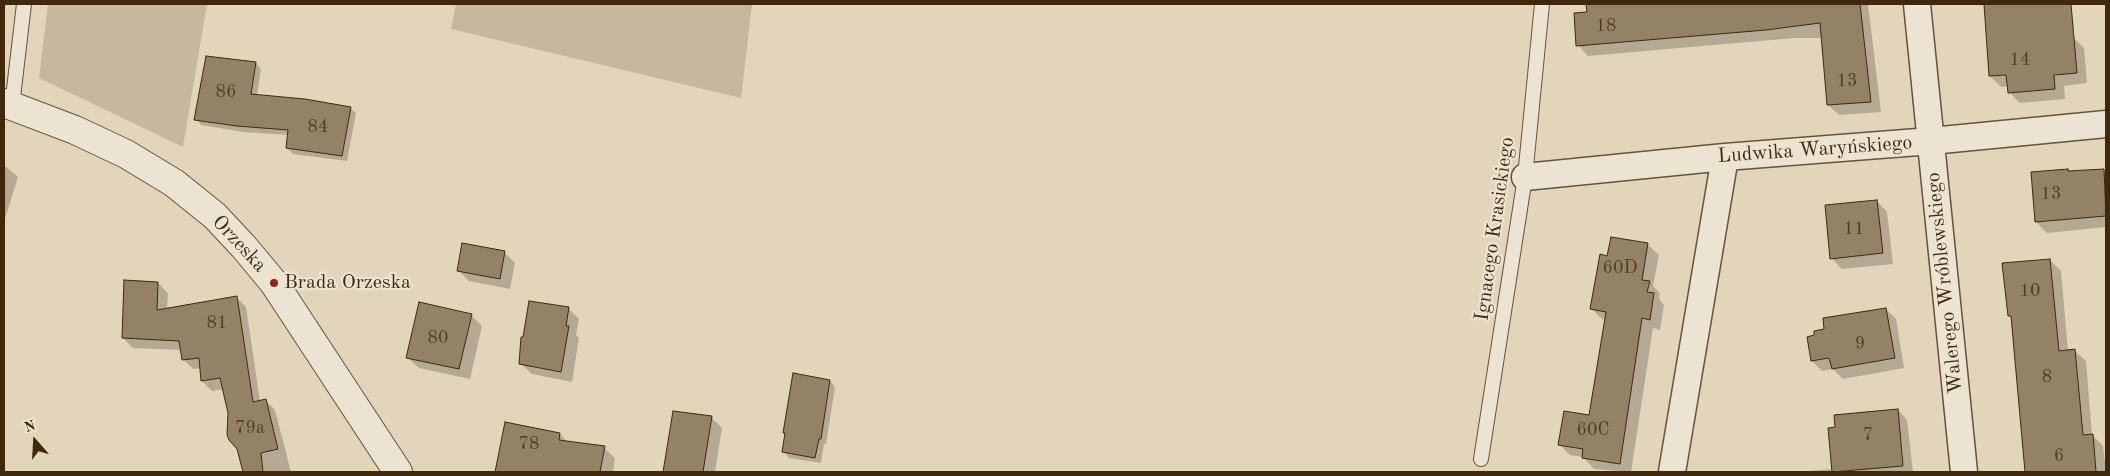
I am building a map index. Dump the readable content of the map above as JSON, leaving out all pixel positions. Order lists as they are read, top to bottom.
{
  "streets": {
    "street": ["Ludwika Waryńskiego", "Orzeska", "Walerego Wróblewskiego"],
    "lane": ["Ignacego Krasickiego"]
  },
  "crossings": [
    ["Ludwika Waryńskiego", "Ignacego Krasickiego"],
    ["Ludwika Waryńskiego", "Walerego Wróblewskiego"]
  ],
  "places": ["Brada Orzeska"],
  "house_numbers": [
    "18",
    "14",
    "13",
    "86",
    "84",
    "13",
    "11",
    "60D",
    "10",
    "81",
    "80",
    "9",
    "8",
    "79a",
    "60C",
    "7",
    "78",
    "6"
  ],
  "north": "top"
}
